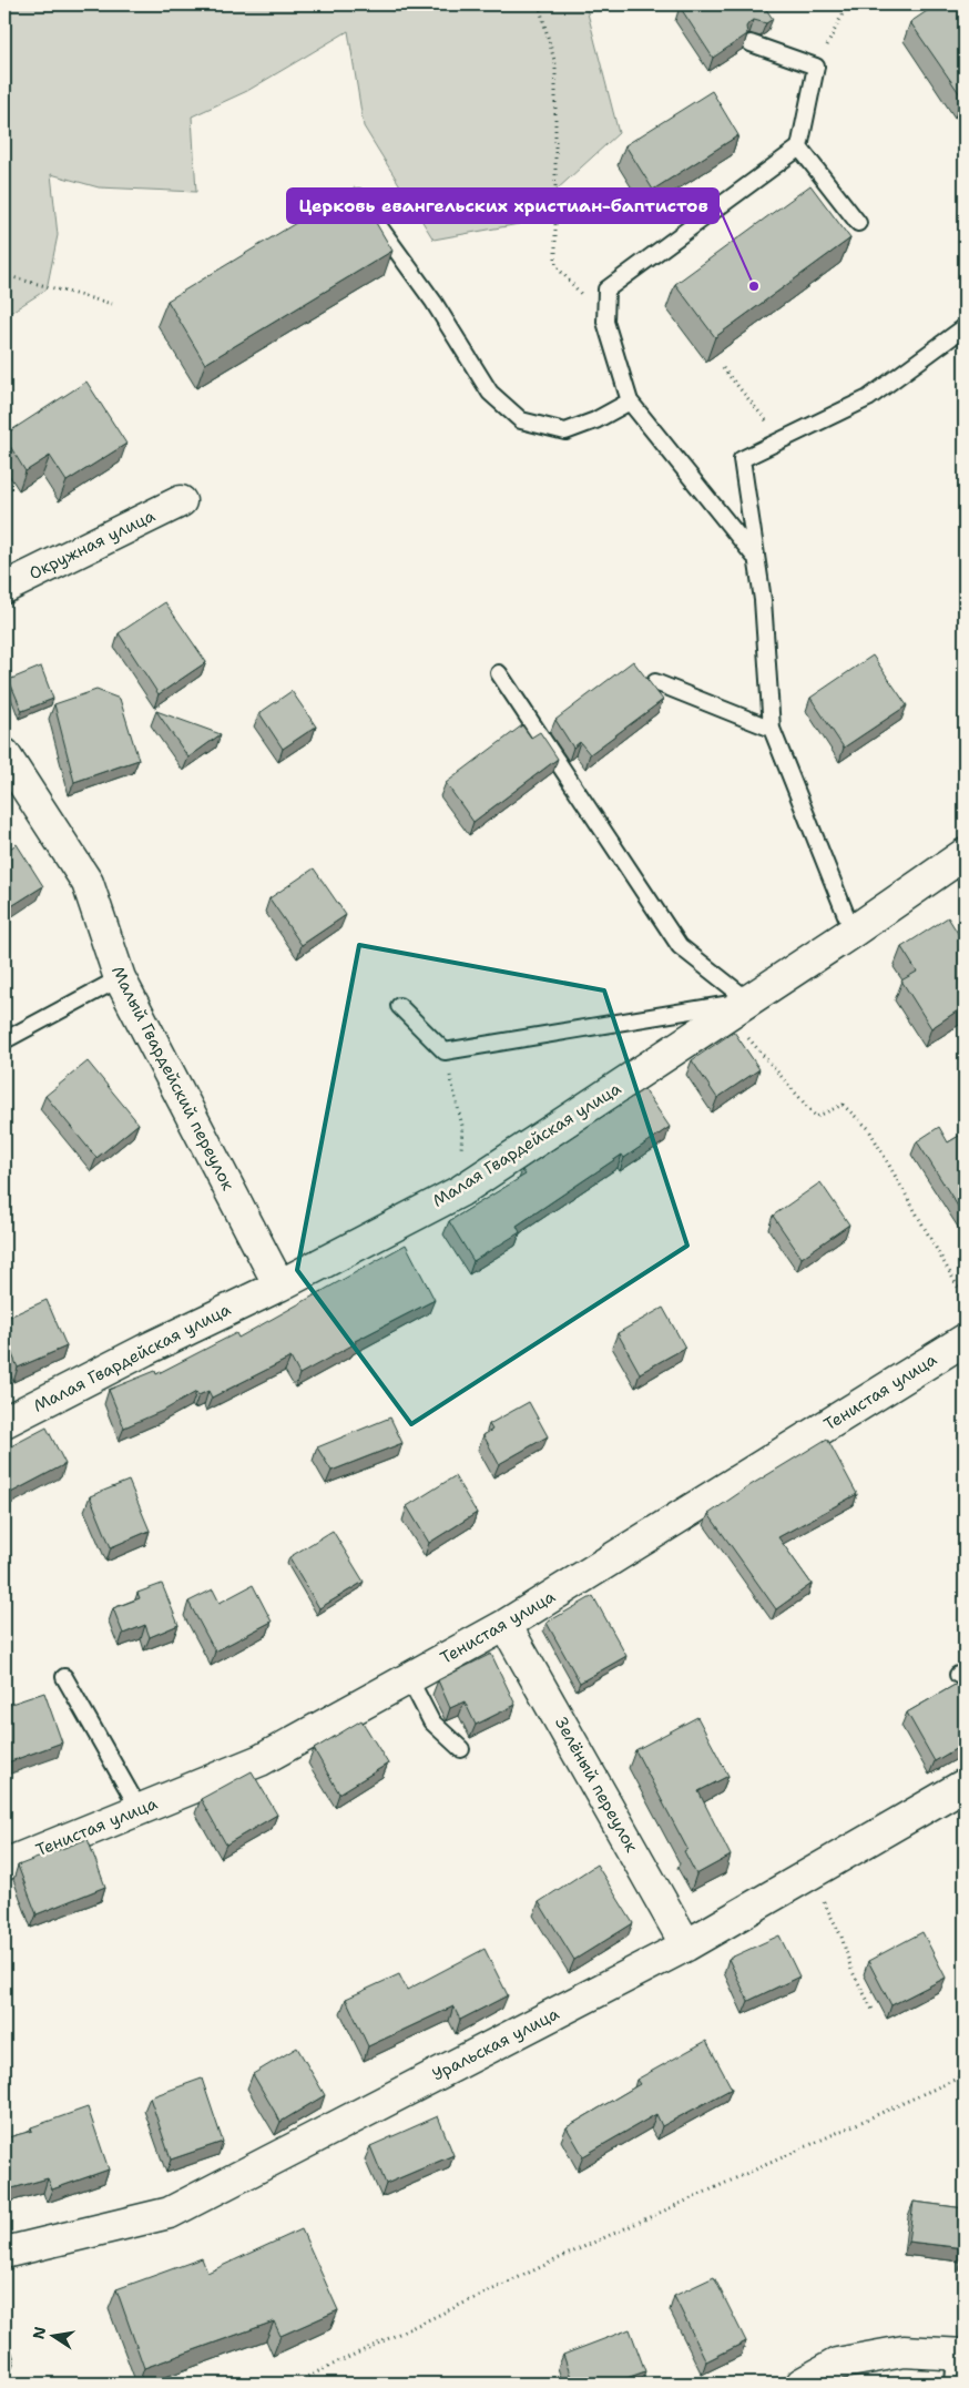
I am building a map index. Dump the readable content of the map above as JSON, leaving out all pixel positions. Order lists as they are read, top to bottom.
{
  "streets": {
    "street": [
      "Окружная улица",
      "Малый Гвардейский переулок",
      "Малая Гвардейская улица",
      "Тенистая улица",
      "Зелёный переулок",
      "Уральская улица"
    ]
  },
  "crossings": [
    ["Малый Гвардейский переулок", "Малая Гвардейская улица"],
    ["Тенистая улица", "Зелёный переулок"],
    ["Зелёный переулок", "Уральская улица"]
  ],
  "places": ["Церковь евангельских христиан-баптистов"],
  "north": "left"
}
